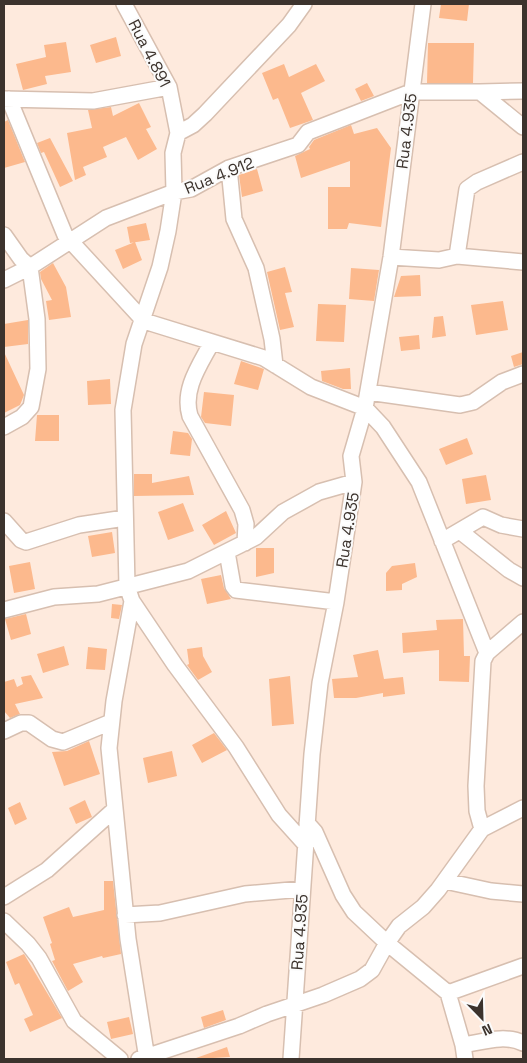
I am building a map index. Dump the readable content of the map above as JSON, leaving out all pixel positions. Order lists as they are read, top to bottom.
{
  "streets": {
    "street": ["Rua 4.891", "Rua 4.935", "Rua 4.912"]
  },
  "crossings": [
    ["Rua 4.891", "Rua 4.912"],
    ["Rua 4.935", "Rua 4.912"]
  ],
  "north": "bottom right"
}
